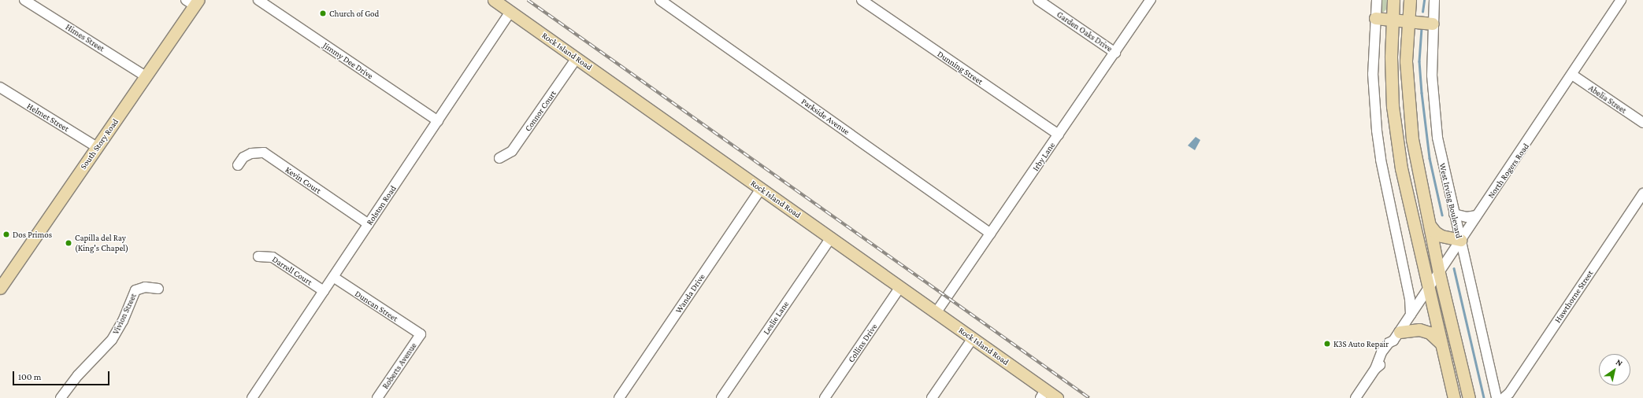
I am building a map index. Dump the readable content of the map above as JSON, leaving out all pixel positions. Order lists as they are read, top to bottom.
{
  "streets": {
    "main road": ["Rock Island Road", "South Story Road"],
    "street": [
      "Garden Oaks Drive",
      "Himes Street",
      "Jimmy Dee Drive",
      "Dunning Street",
      "Abelia Street",
      "Connor Court",
      "Parkside Avenue",
      "Helmet Street",
      "Irby Lane",
      "North Rogers Road",
      "Kevin Court",
      "West Irving Boulevard",
      "Rolston Road",
      "Darrell Court",
      "Wanda Drive",
      "Hawthorne Street",
      "Duncan Street",
      "Vivion Street",
      "Leslie Lane",
      "Collins Drive",
      "Roberts Avenue"
    ]
  },
  "crossings": [
    ["Garden Oaks Drive", "Irby Lane"],
    ["Himes Street", "South Story Road"],
    ["Rock Island Road", "Connor Court"],
    ["Rock Island Road", "Irby Lane"],
    ["Rock Island Road", "Rolston Road"],
    ["Rock Island Road", "Wanda Drive"],
    ["Rock Island Road", "Leslie Lane"],
    ["Rock Island Road", "Collins Drive"],
    ["Jimmy Dee Drive", "Rolston Road"],
    ["Dunning Street", "Irby Lane"],
    ["Abelia Street", "North Rogers Road"],
    ["Parkside Avenue", "Irby Lane"],
    ["Helmet Street", "South Story Road"],
    ["North Rogers Road", "West Irving Boulevard"],
    ["Kevin Court", "Rolston Road"],
    ["Rolston Road", "Darrell Court"],
    ["Rolston Road", "Duncan Street"],
    ["Duncan Street", "Roberts Avenue"]
  ],
  "places": [
    "Church of God",
    "Dos Primos",
    "Capilla del Ray (King's Chapel)",
    "K3S Auto Repair"
  ],
  "scale_bar": "100 m",
  "north": "top right"
}
